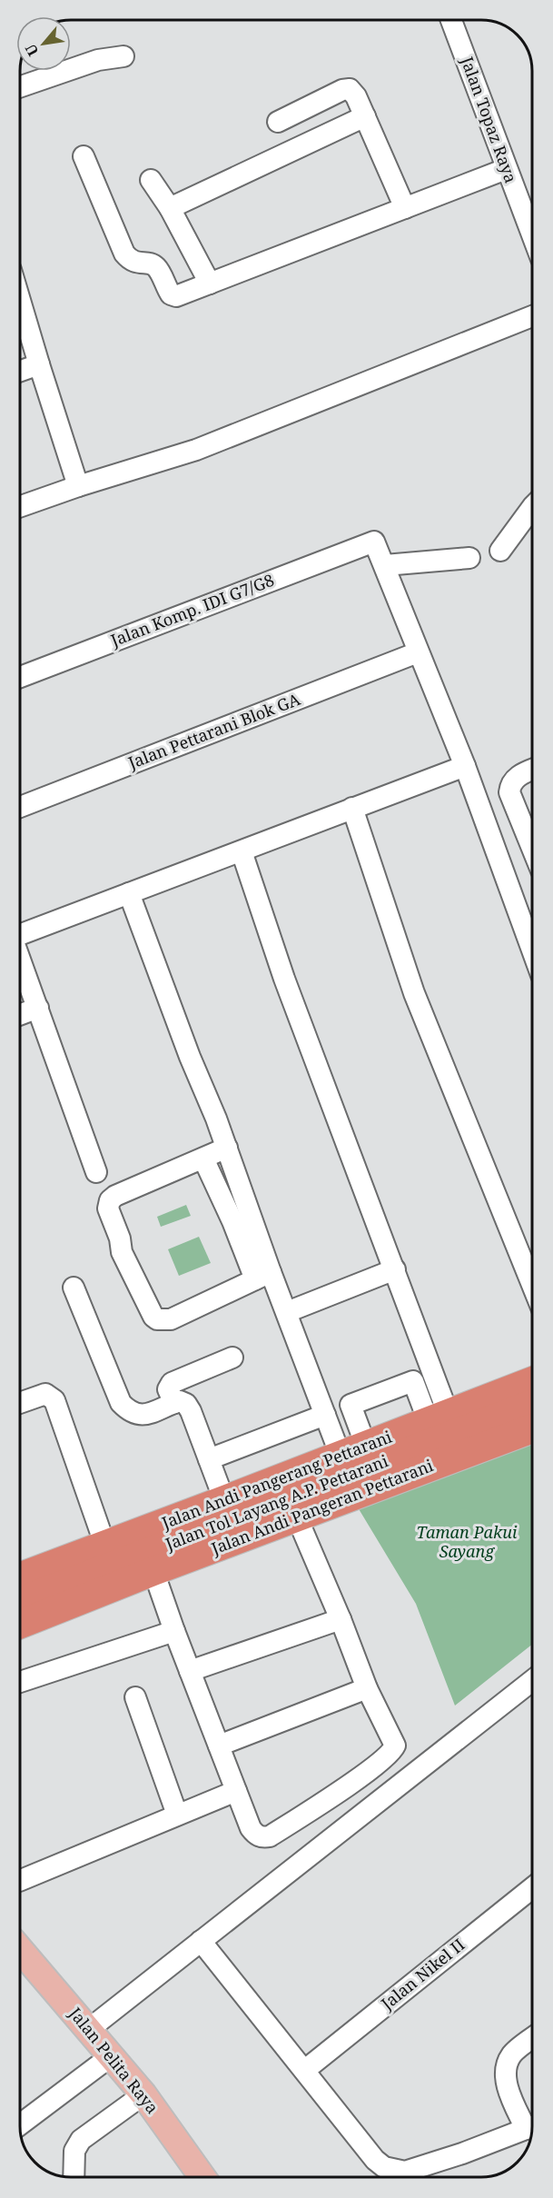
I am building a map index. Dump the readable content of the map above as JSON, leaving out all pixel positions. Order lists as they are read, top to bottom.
{
  "streets": {
    "highway": ["Jalan Andi Pangerang Pettarani", "Jalan Tol Layang A.P. Pettarani", "Jalan Andi Pangeran Pettarani"],
    "main road": ["Jalan Pelita Raya"],
    "street": [
      "Jalan Topaz Raya",
      "Jalan Komp. IDI G7/G8",
      "Jalan Pettarani Blok GA",
      "Jalan Nikel II"
    ]
  },
  "crossings": [
    ["Jalan Andi Pangerang Pettarani", "Jalan Tol Layang A.P. Pettarani"]
  ],
  "parks": ["Taman Pakui Sayang"],
  "north": "bottom left"
}
